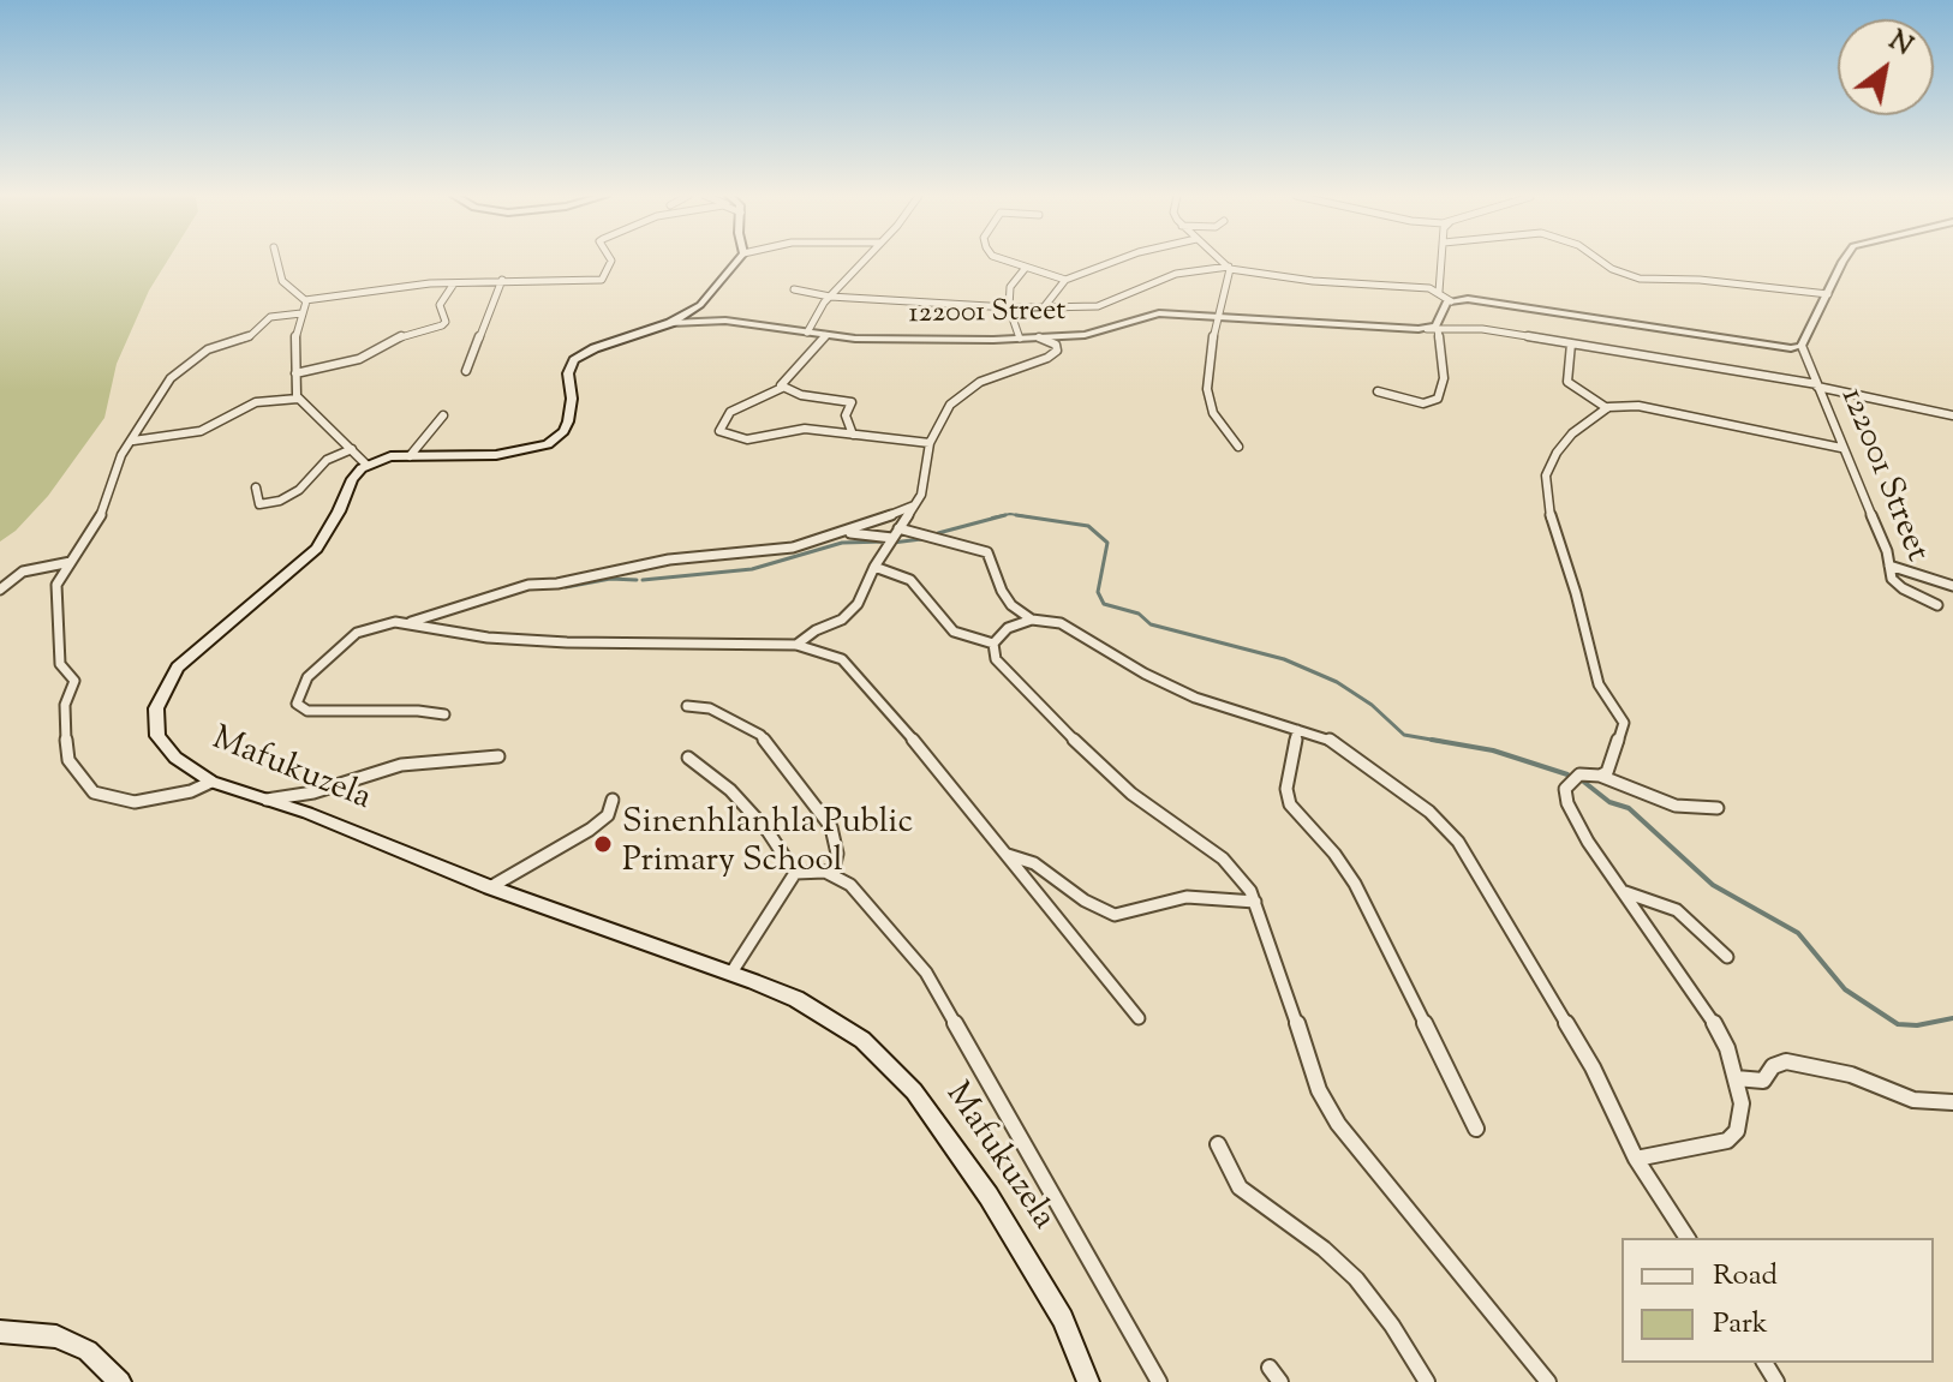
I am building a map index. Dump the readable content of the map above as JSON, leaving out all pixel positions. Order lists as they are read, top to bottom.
{
  "streets": {
    "main road": ["Mafukuzela"],
    "street": ["122001 Street"]
  },
  "places": ["Sinenhlanhla Public Primary School"],
  "legend": ["Road", "Park"],
  "north": "top right"
}
